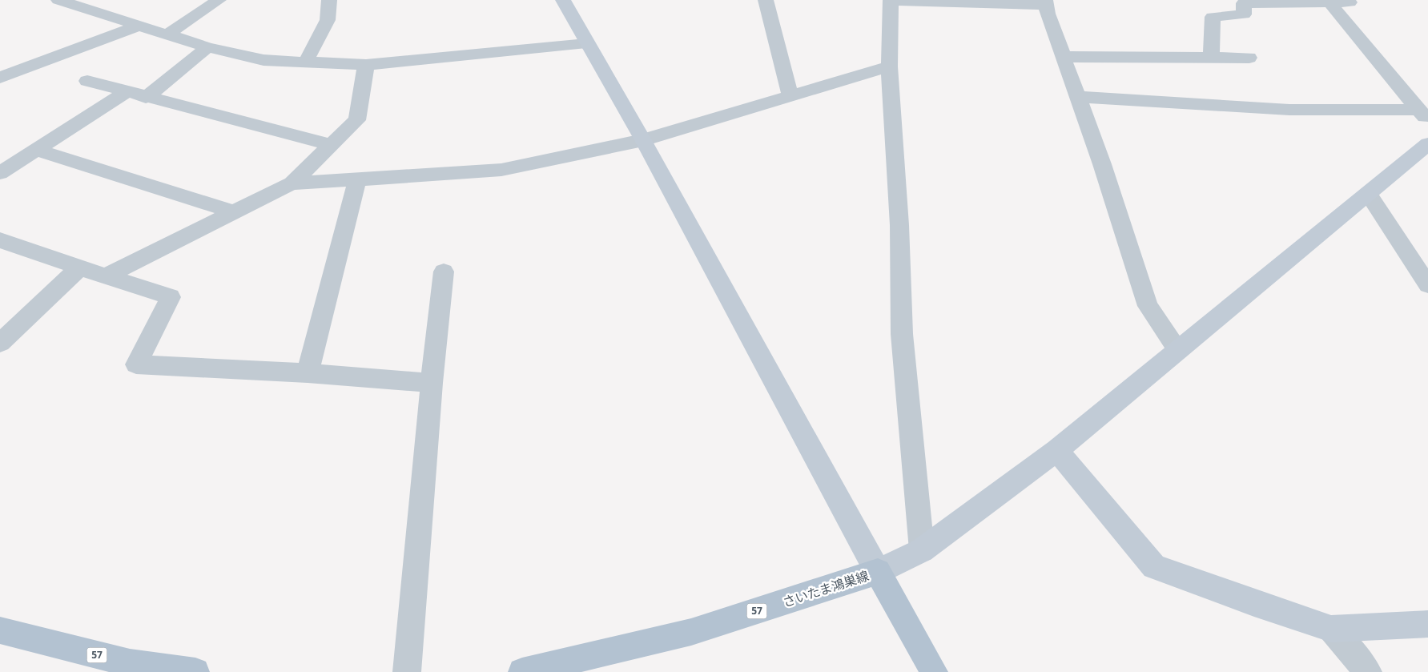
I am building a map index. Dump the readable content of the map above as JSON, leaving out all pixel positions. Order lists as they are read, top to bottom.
{
  "streets": {
    "main road": ["さいたま鴻巣線", "57"]
  }
}
